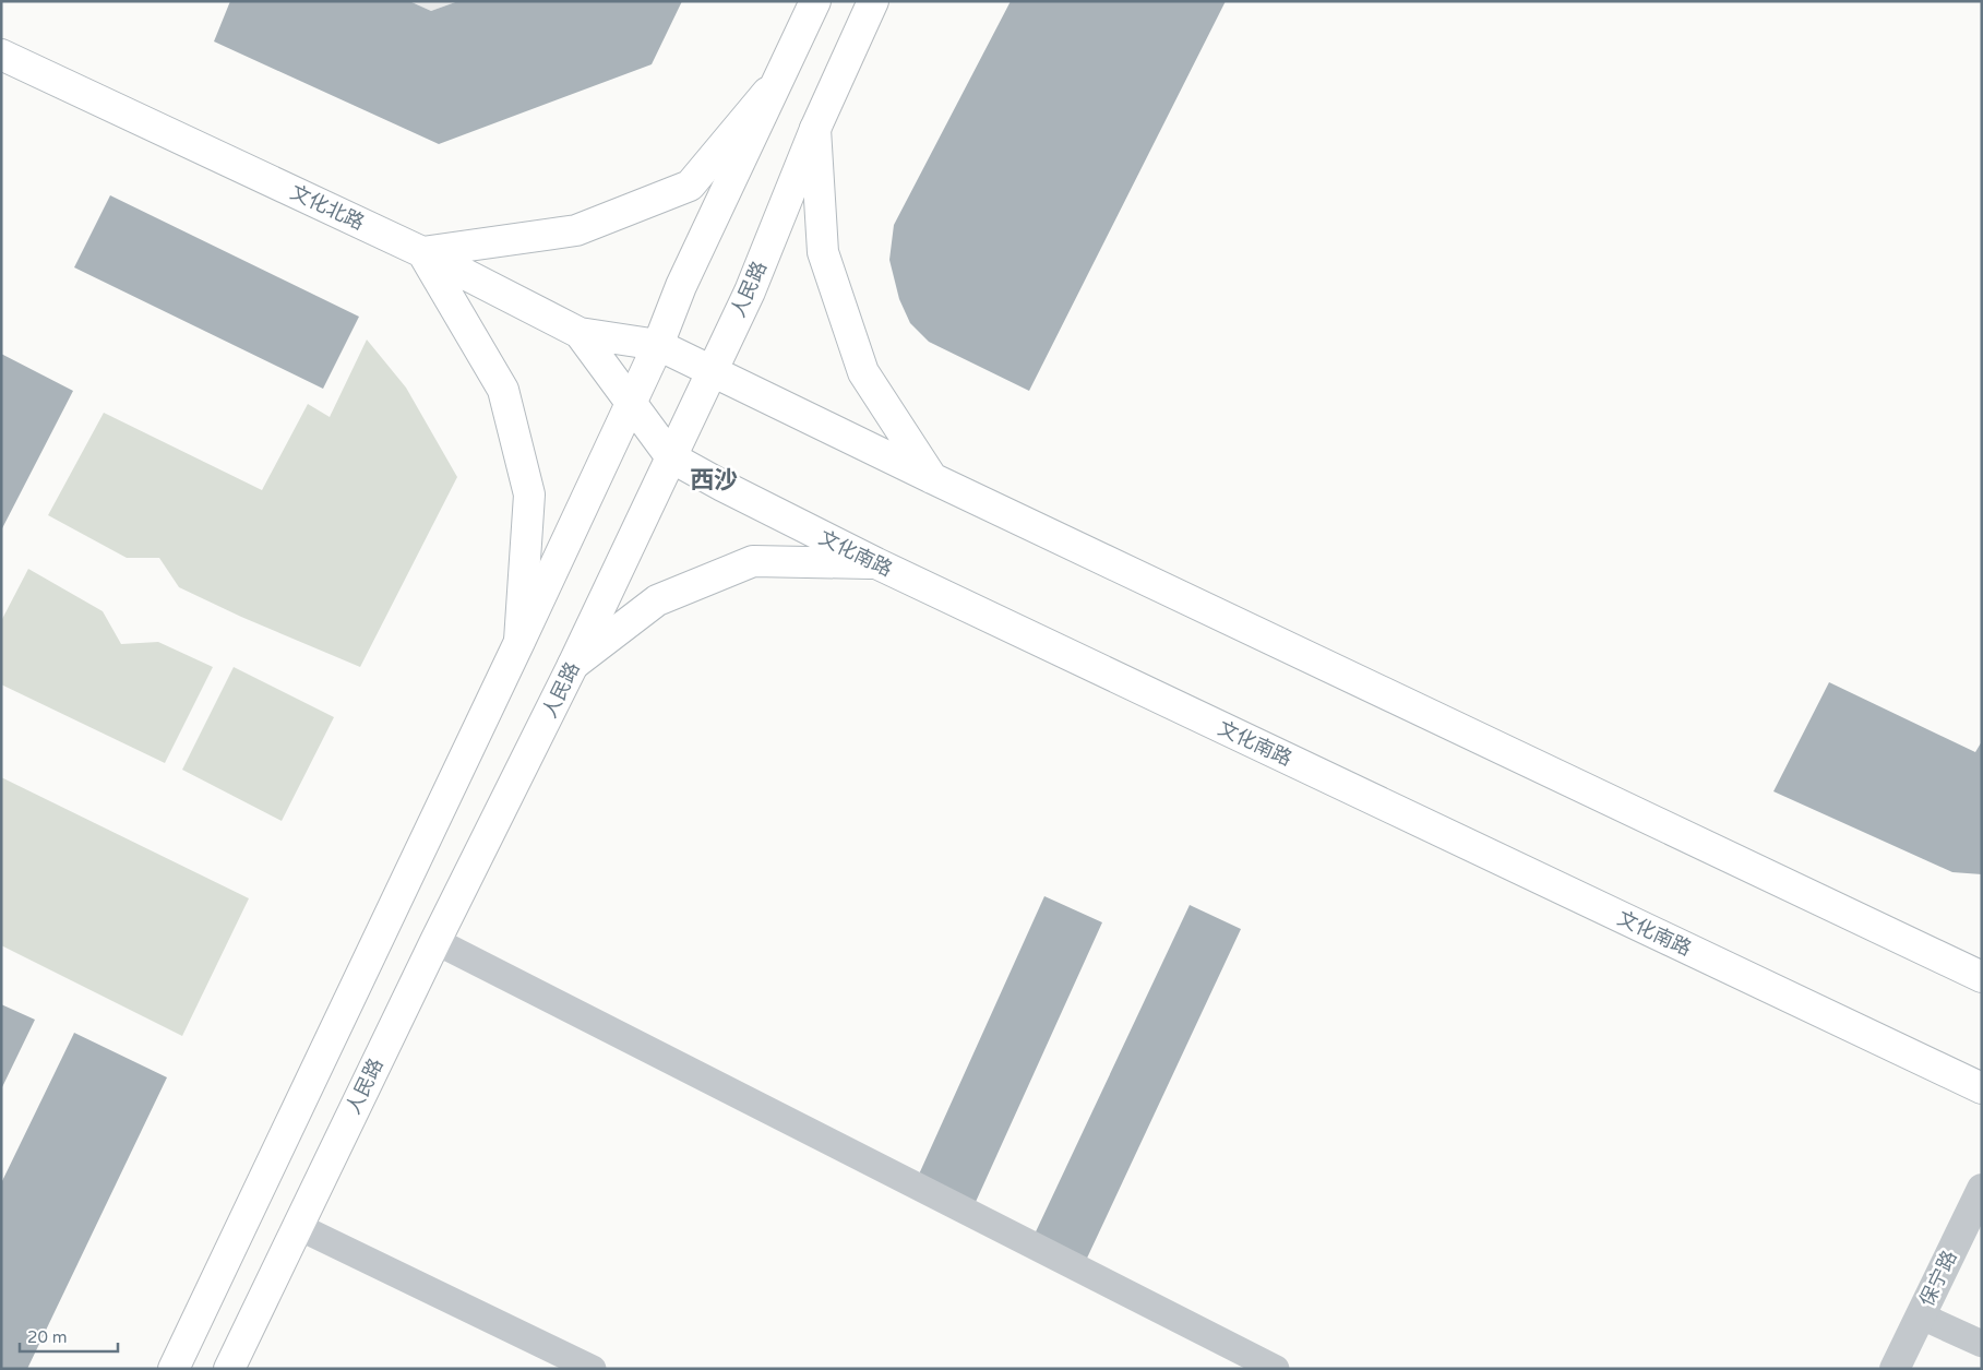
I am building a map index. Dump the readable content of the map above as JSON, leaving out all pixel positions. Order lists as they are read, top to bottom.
{
  "streets": {
    "main road": ["文化北路", "人民路", "文化南路"],
    "street": ["保宁路"]
  },
  "crossings": [
    ["文化北路", "文化南路"],
    ["人民路", "文化南路"]
  ],
  "districts": ["西沙"],
  "scale_bar": "20 m"
}
